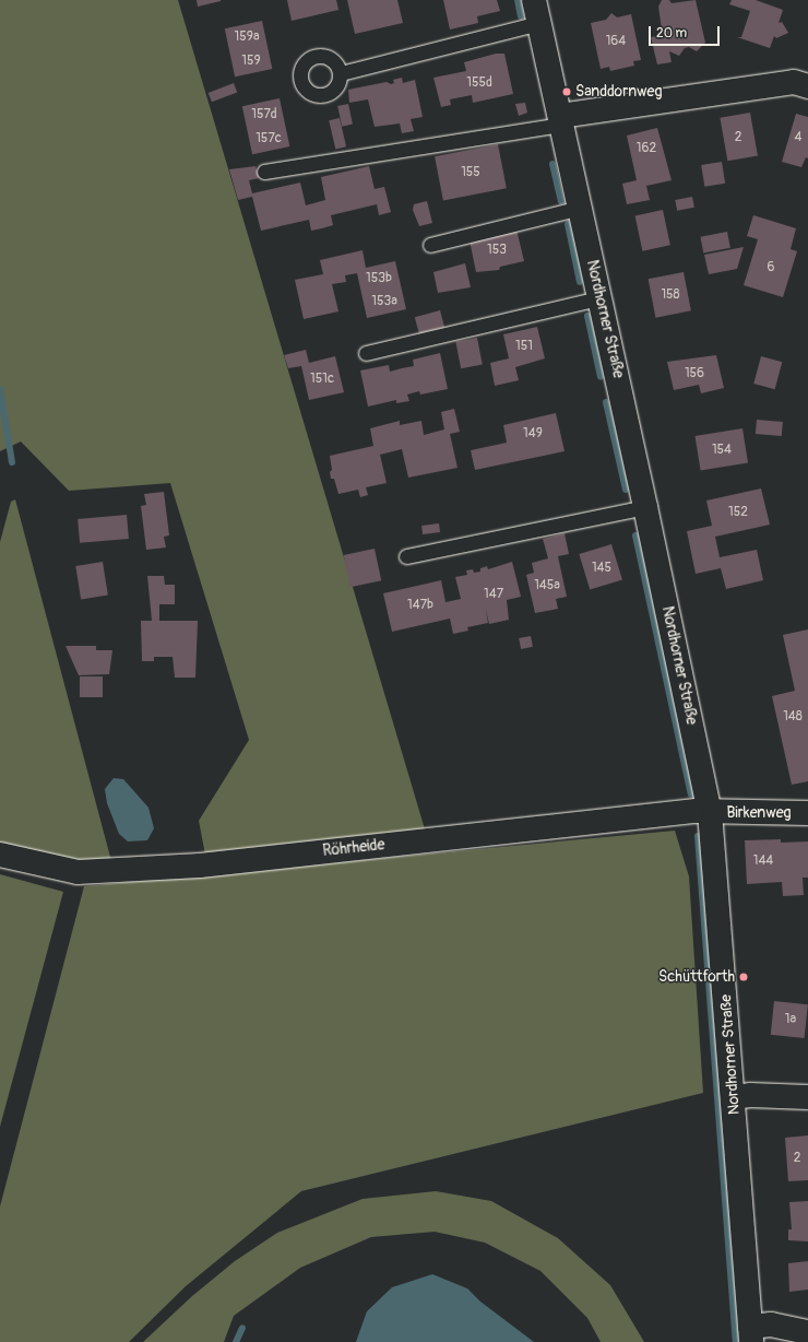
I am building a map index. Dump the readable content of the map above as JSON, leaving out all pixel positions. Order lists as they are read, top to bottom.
{
  "streets": {
    "street": ["Nordhorner Straße", "Birkenweg", "Röhrheide"]
  },
  "crossings": [
    ["Nordhorner Straße", "Birkenweg"],
    ["Nordhorner Straße", "Röhrheide"],
    ["Birkenweg", "Röhrheide"]
  ],
  "places": ["Sanddornweg", "Schüttforth"],
  "house_numbers": [
    "159a",
    "164",
    "159",
    "155d",
    "157d",
    "2",
    "4",
    "157c",
    "162",
    "155",
    "153",
    "6",
    "153b",
    "158",
    "153a",
    "151",
    "156",
    "151c",
    "149",
    "154",
    "152",
    "145",
    "145a",
    "147",
    "147b",
    "148",
    "144",
    "1a",
    "2"
  ],
  "scale_bar": "20 m"
}
